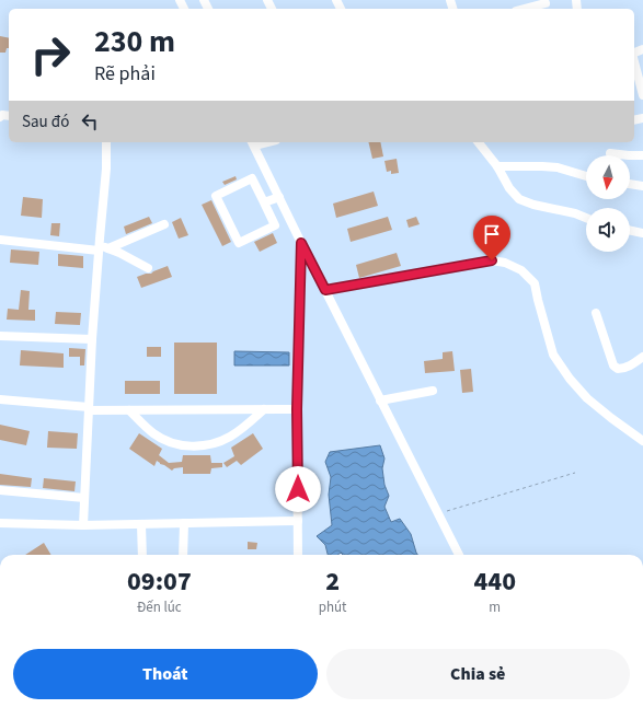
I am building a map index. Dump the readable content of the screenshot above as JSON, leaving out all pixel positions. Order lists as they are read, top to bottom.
{
  "north": "bottom",
  "page": {
    "turn": ["230 m", "Rẽ phải"],
    "then": "Sau đó",
    "eta": [
      "09:07",
      "Đến lúc",
      "2",
      "phút",
      "440",
      "m"
    ],
    "buttons": ["Thoát", "Chia sẻ"]
  }
}
